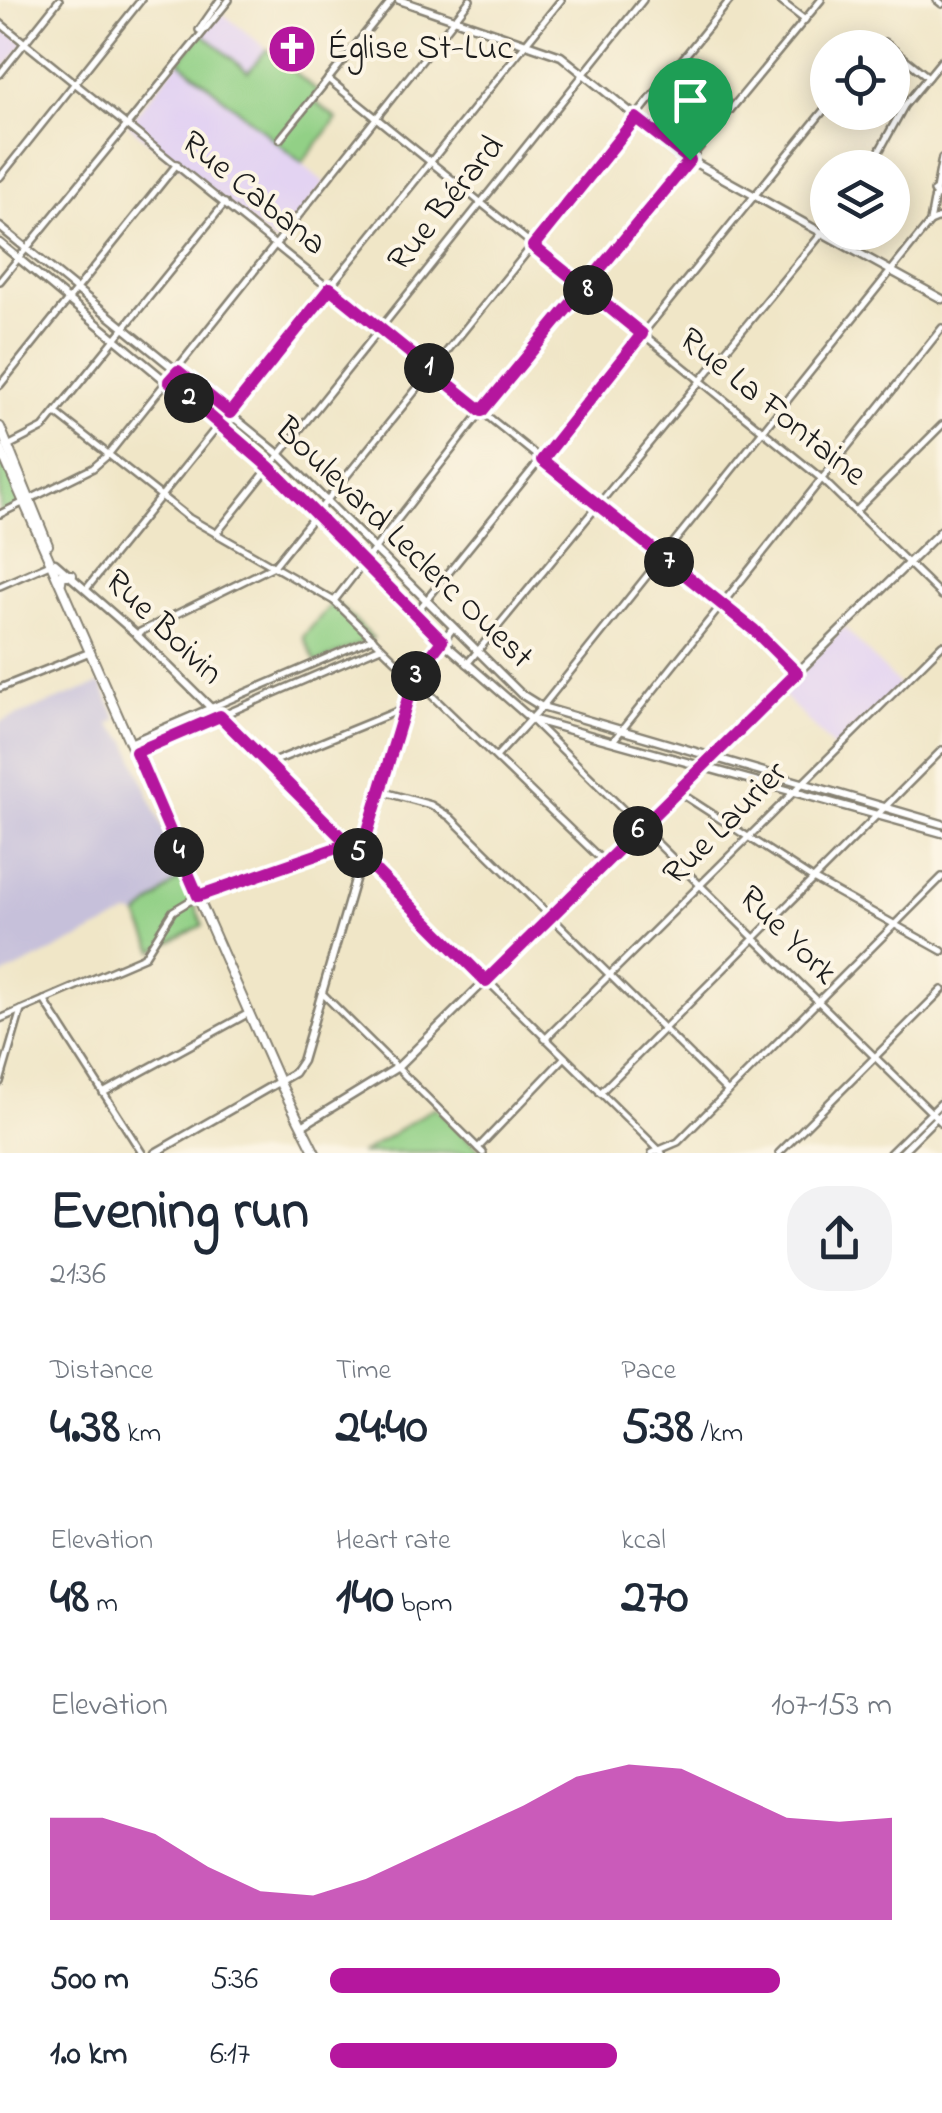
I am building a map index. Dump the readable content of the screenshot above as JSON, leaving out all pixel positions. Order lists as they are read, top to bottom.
{
  "streets": {
    "street": [
      "Rue Cabana",
      "Rue Bérard",
      "Rue La Fontaine",
      "Boulevard Leclerc Ouest",
      "Rue Boivin",
      "Rue Laurier",
      "Rue York"
    ]
  },
  "crossings": [
    ["Rue Cabana", "Rue Bérard"],
    ["Rue Bérard", "Rue La Fontaine"],
    ["Rue Bérard", "Boulevard Leclerc Ouest"],
    ["Boulevard Leclerc Ouest", "Rue Laurier"],
    ["Boulevard Leclerc Ouest", "Rue York"],
    ["Rue Boivin", "Rue Laurier"],
    ["Rue Laurier", "Rue York"]
  ],
  "places": {
    "church": ["Église St-Luc"]
  },
  "page": {
    "pins": [
      "8",
      "1",
      "2",
      "7",
      "3",
      "6",
      "4",
      "5"
    ],
    "heading": ["Evening run", "21:36"],
    "stats": [
      ["Distance", "4.38 km"],
      ["Time", "24:40"],
      ["Pace", "5:38 /km"],
      ["Elevation", "48 m"],
      ["Heart rate", "140 bpm"],
      ["kcal", "270"]
    ],
    "chart": ["Elevation", "107–153 m"],
    "list": [
      {
        "name": "500 m",
        "note": "5:36"
      },
      {
        "name": "1.0 km",
        "note": "6:17"
      }
    ]
  }
}
